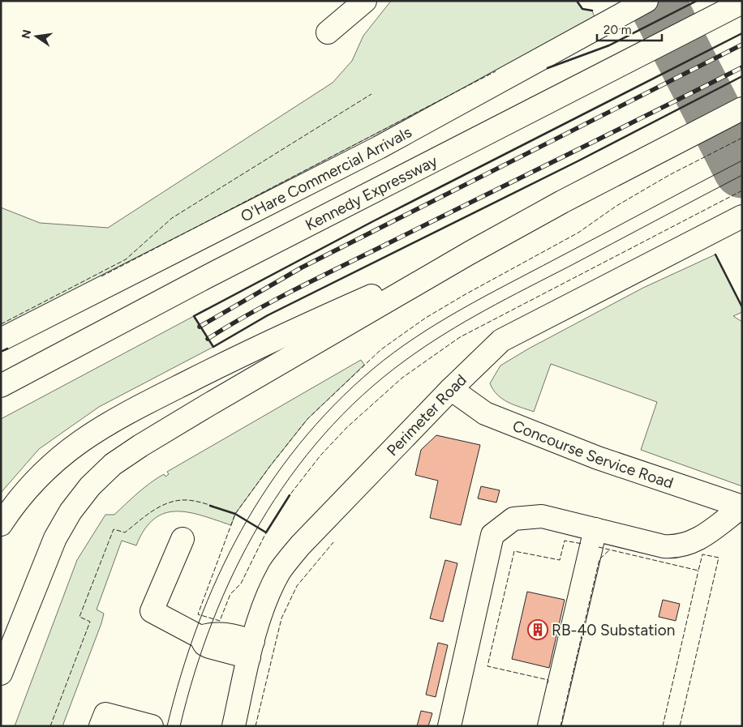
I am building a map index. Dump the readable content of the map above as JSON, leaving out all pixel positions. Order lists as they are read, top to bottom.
{
  "streets": {
    "main road": [
      "O'Hare Commercial Arrivals",
      "Kennedy Expressway",
      "Perimeter Road",
      "Concourse Service Road"
    ]
  },
  "crossings": [
    ["Perimeter Road", "Concourse Service Road"]
  ],
  "places": {
    "building": ["RB-40 Substation"]
  },
  "scale_bar": "20 m",
  "north": "left"
}
